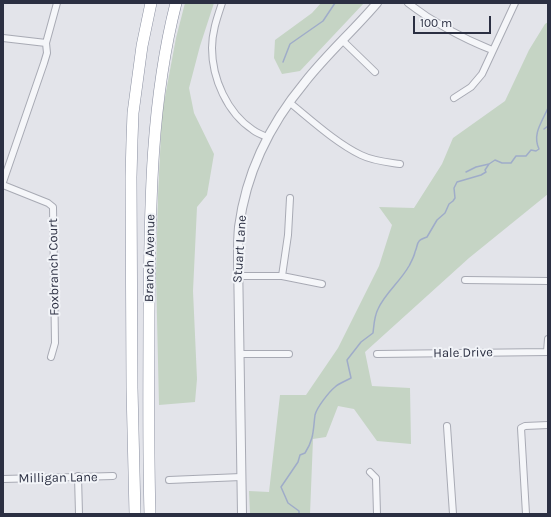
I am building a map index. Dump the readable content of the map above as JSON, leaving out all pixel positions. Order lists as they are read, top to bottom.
{
  "streets": {
    "highway": ["Branch Avenue"],
    "street": [
      "Stuart Lane",
      "Foxbranch Court",
      "Hale Drive",
      "Milligan Lane"
    ]
  },
  "scale_bar": "100 m"
}
